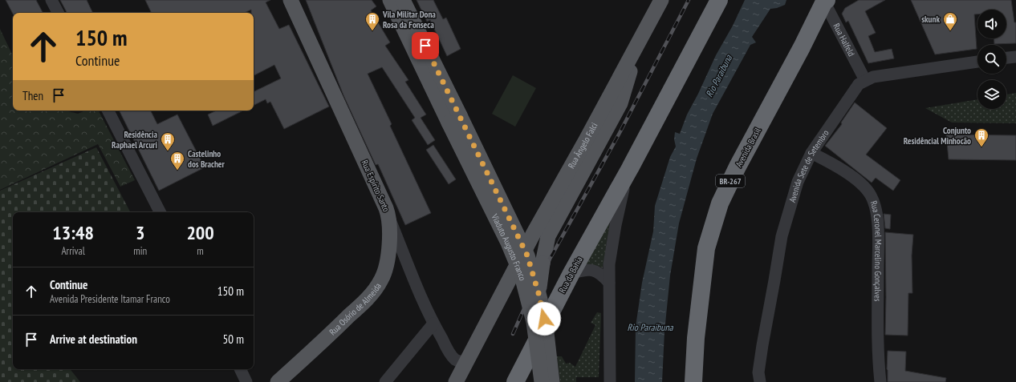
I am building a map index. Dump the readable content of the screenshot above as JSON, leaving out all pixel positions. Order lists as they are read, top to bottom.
{
  "streets": {
    "highway": ["Avenida Brasil", "BR-267", "Rua da Bahia"],
    "main road": [
      "Rua Ângelo Falci",
      "Rua Espírito Santo",
      "Viaduto Augusto Franco",
      "Rua Osório de Almeida"
    ],
    "street": ["Rua Halfeld", "Avenida Sete de Setembro", "Rua Ceronel Marcelino Gonçalves"]
  },
  "crossings": [
    ["Rua Halfeld", "Avenida Brasil"],
    ["Rua Halfeld", "Avenida Sete de Setembro"],
    ["Rua Ângelo Falci", "Rua Espírito Santo"],
    ["Avenida Sete de Setembro", "Rua Ceronel Marcelino Gonçalves"],
    ["Rua Espírito Santo", "Rua Osório de Almeida"]
  ],
  "water": ["Rio Paraibuna"],
  "places": {
    "building": [
      "Vila Militar Dona Rosa da Fonseca",
      "Conjunto Residêncial Minhocão",
      "Residência Raphael Arcuri",
      "Castelinho dos Bracher"
    ],
    "shop": ["skunk"]
  },
  "page": {
    "turn": ["150 m", "Continue"],
    "then": "Then",
    "eta": [
      "13:48",
      "Arrival",
      "3",
      "min",
      "200",
      "m"
    ],
    "list": [
      {
        "name": "Continue",
        "note": "Avenida Presidente Itamar Franco",
        "value": "150 m"
      },
      {
        "name": "Arrive at destination",
        "value": "50 m"
      }
    ]
  }
}
